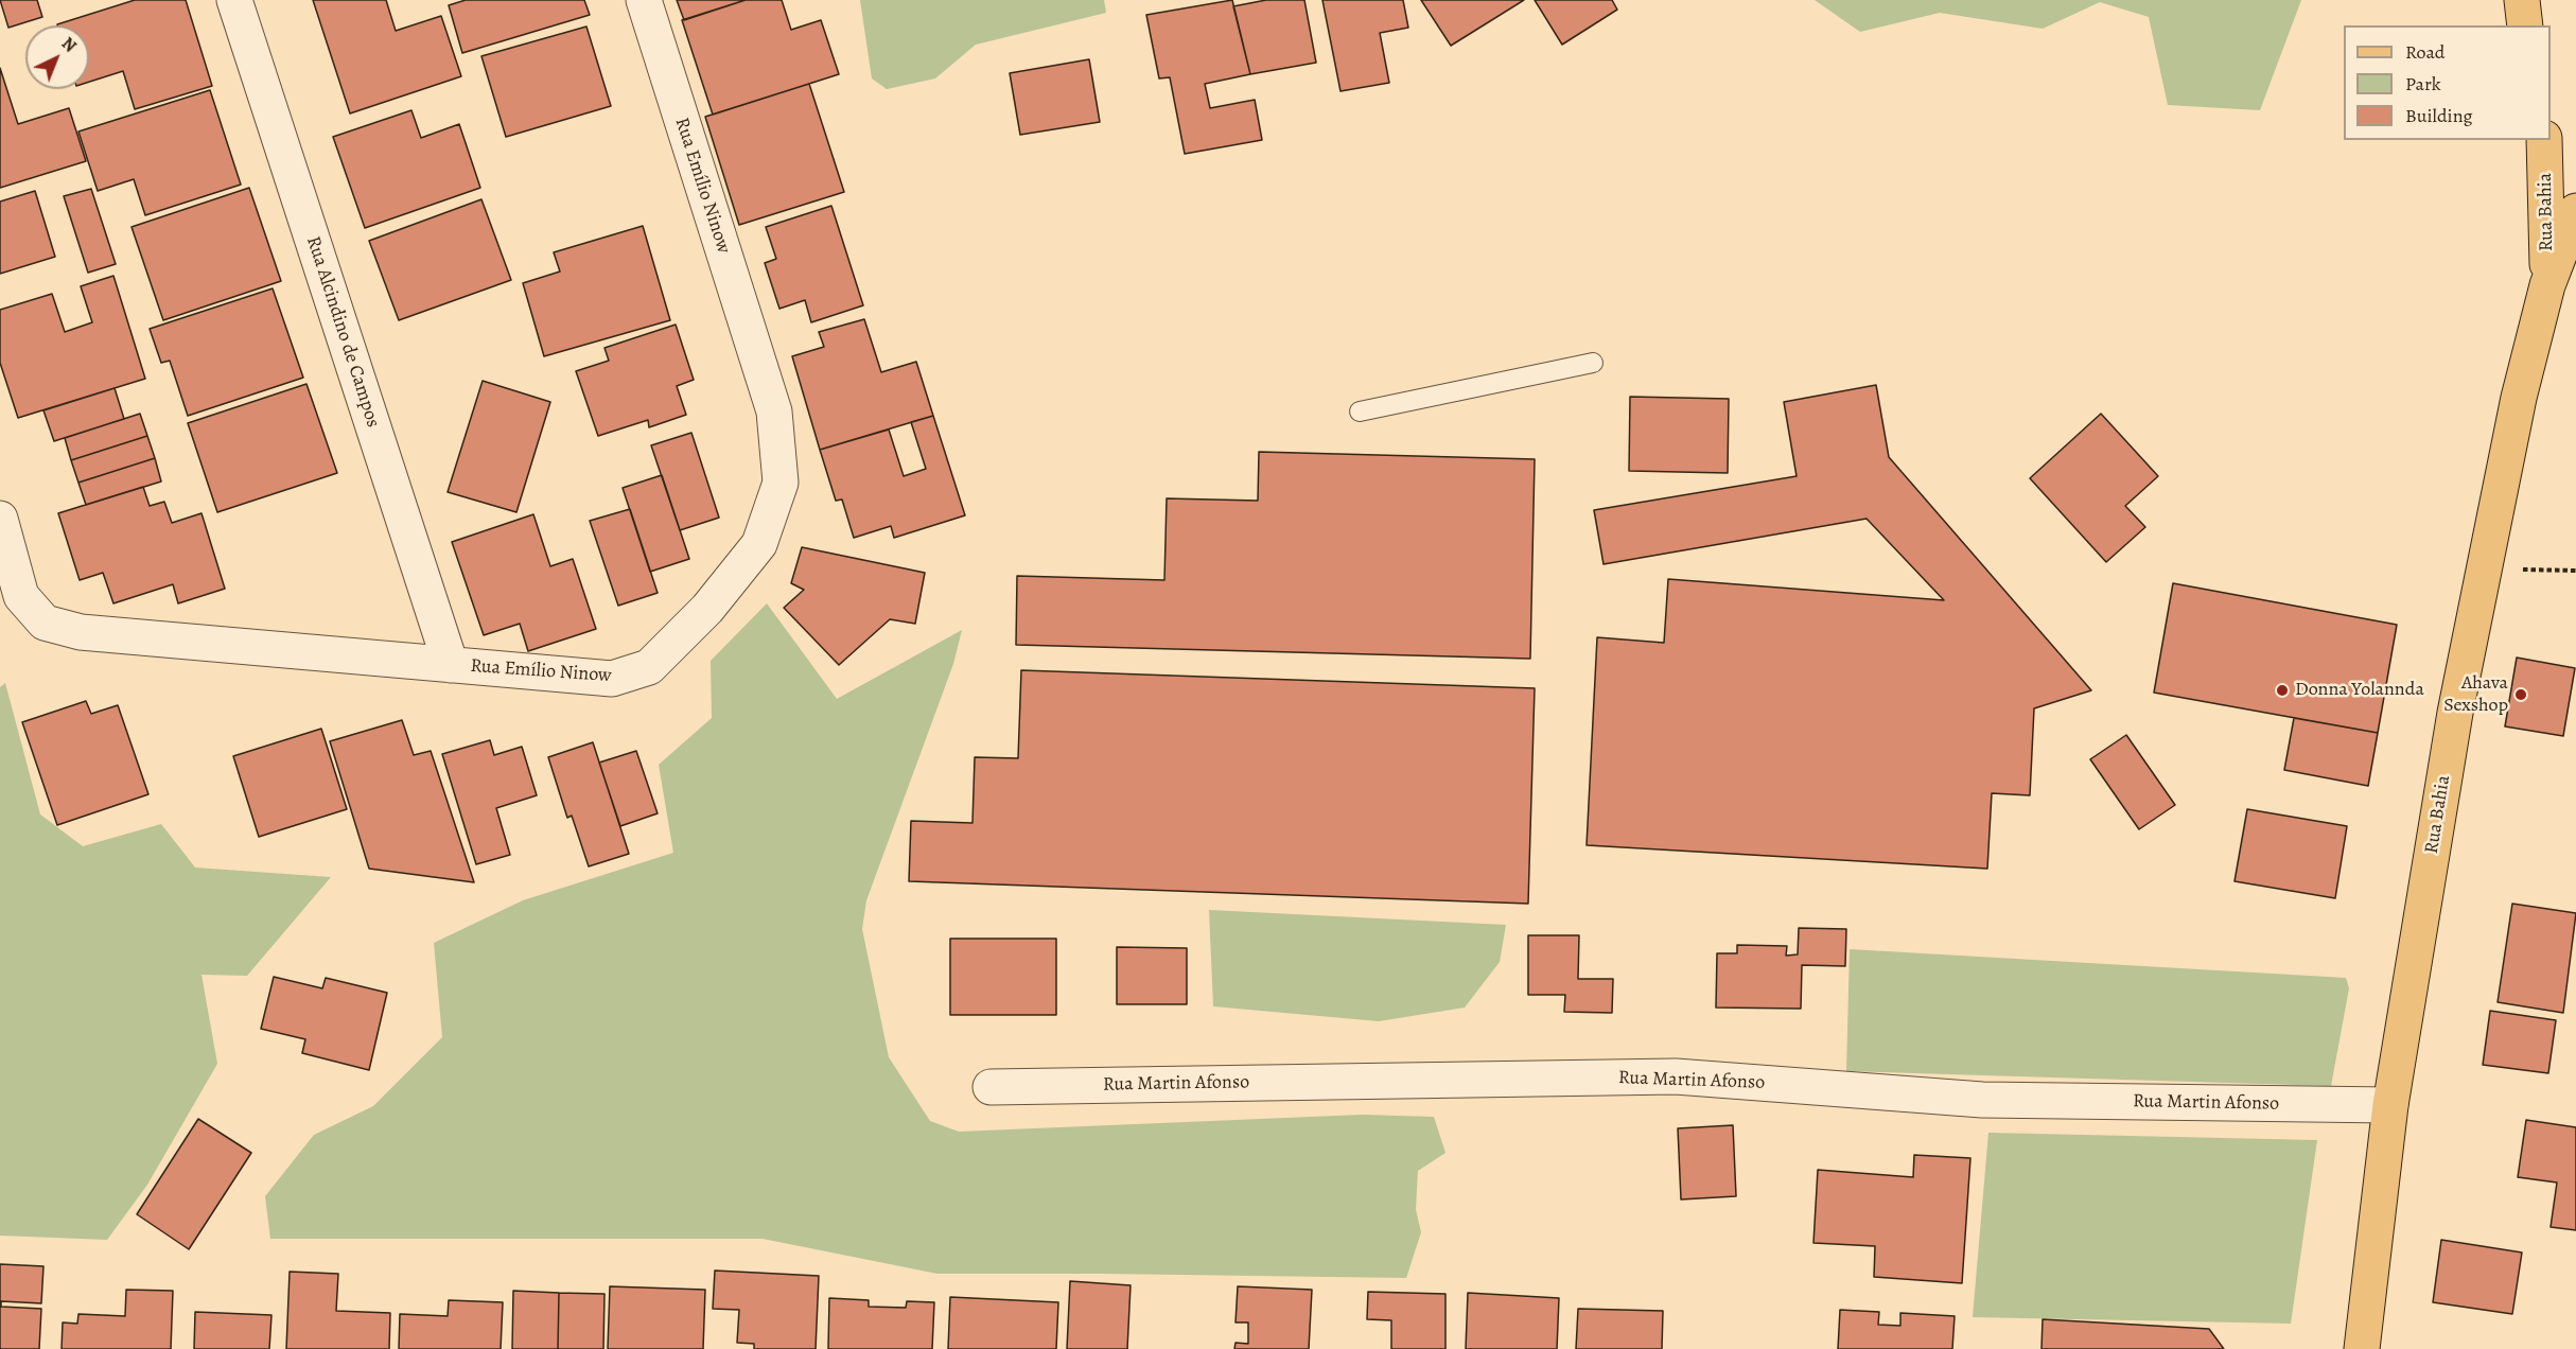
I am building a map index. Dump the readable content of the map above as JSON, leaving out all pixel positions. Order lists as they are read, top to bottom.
{
  "streets": {
    "main road": ["Rua Bahia"],
    "street": ["Rua Emílio Ninow", "Rua Alcindino de Campos", "Rua Martin Afonso"]
  },
  "crossings": [
    ["Rua Emílio Ninow", "Rua Alcindino de Campos"],
    ["Rua Bahia", "Rua Martin Afonso"]
  ],
  "places": ["Donna Yolannda", "Ahava Sexshop"],
  "legend": ["Road", "Park", "Building"],
  "north": "top right"
}
